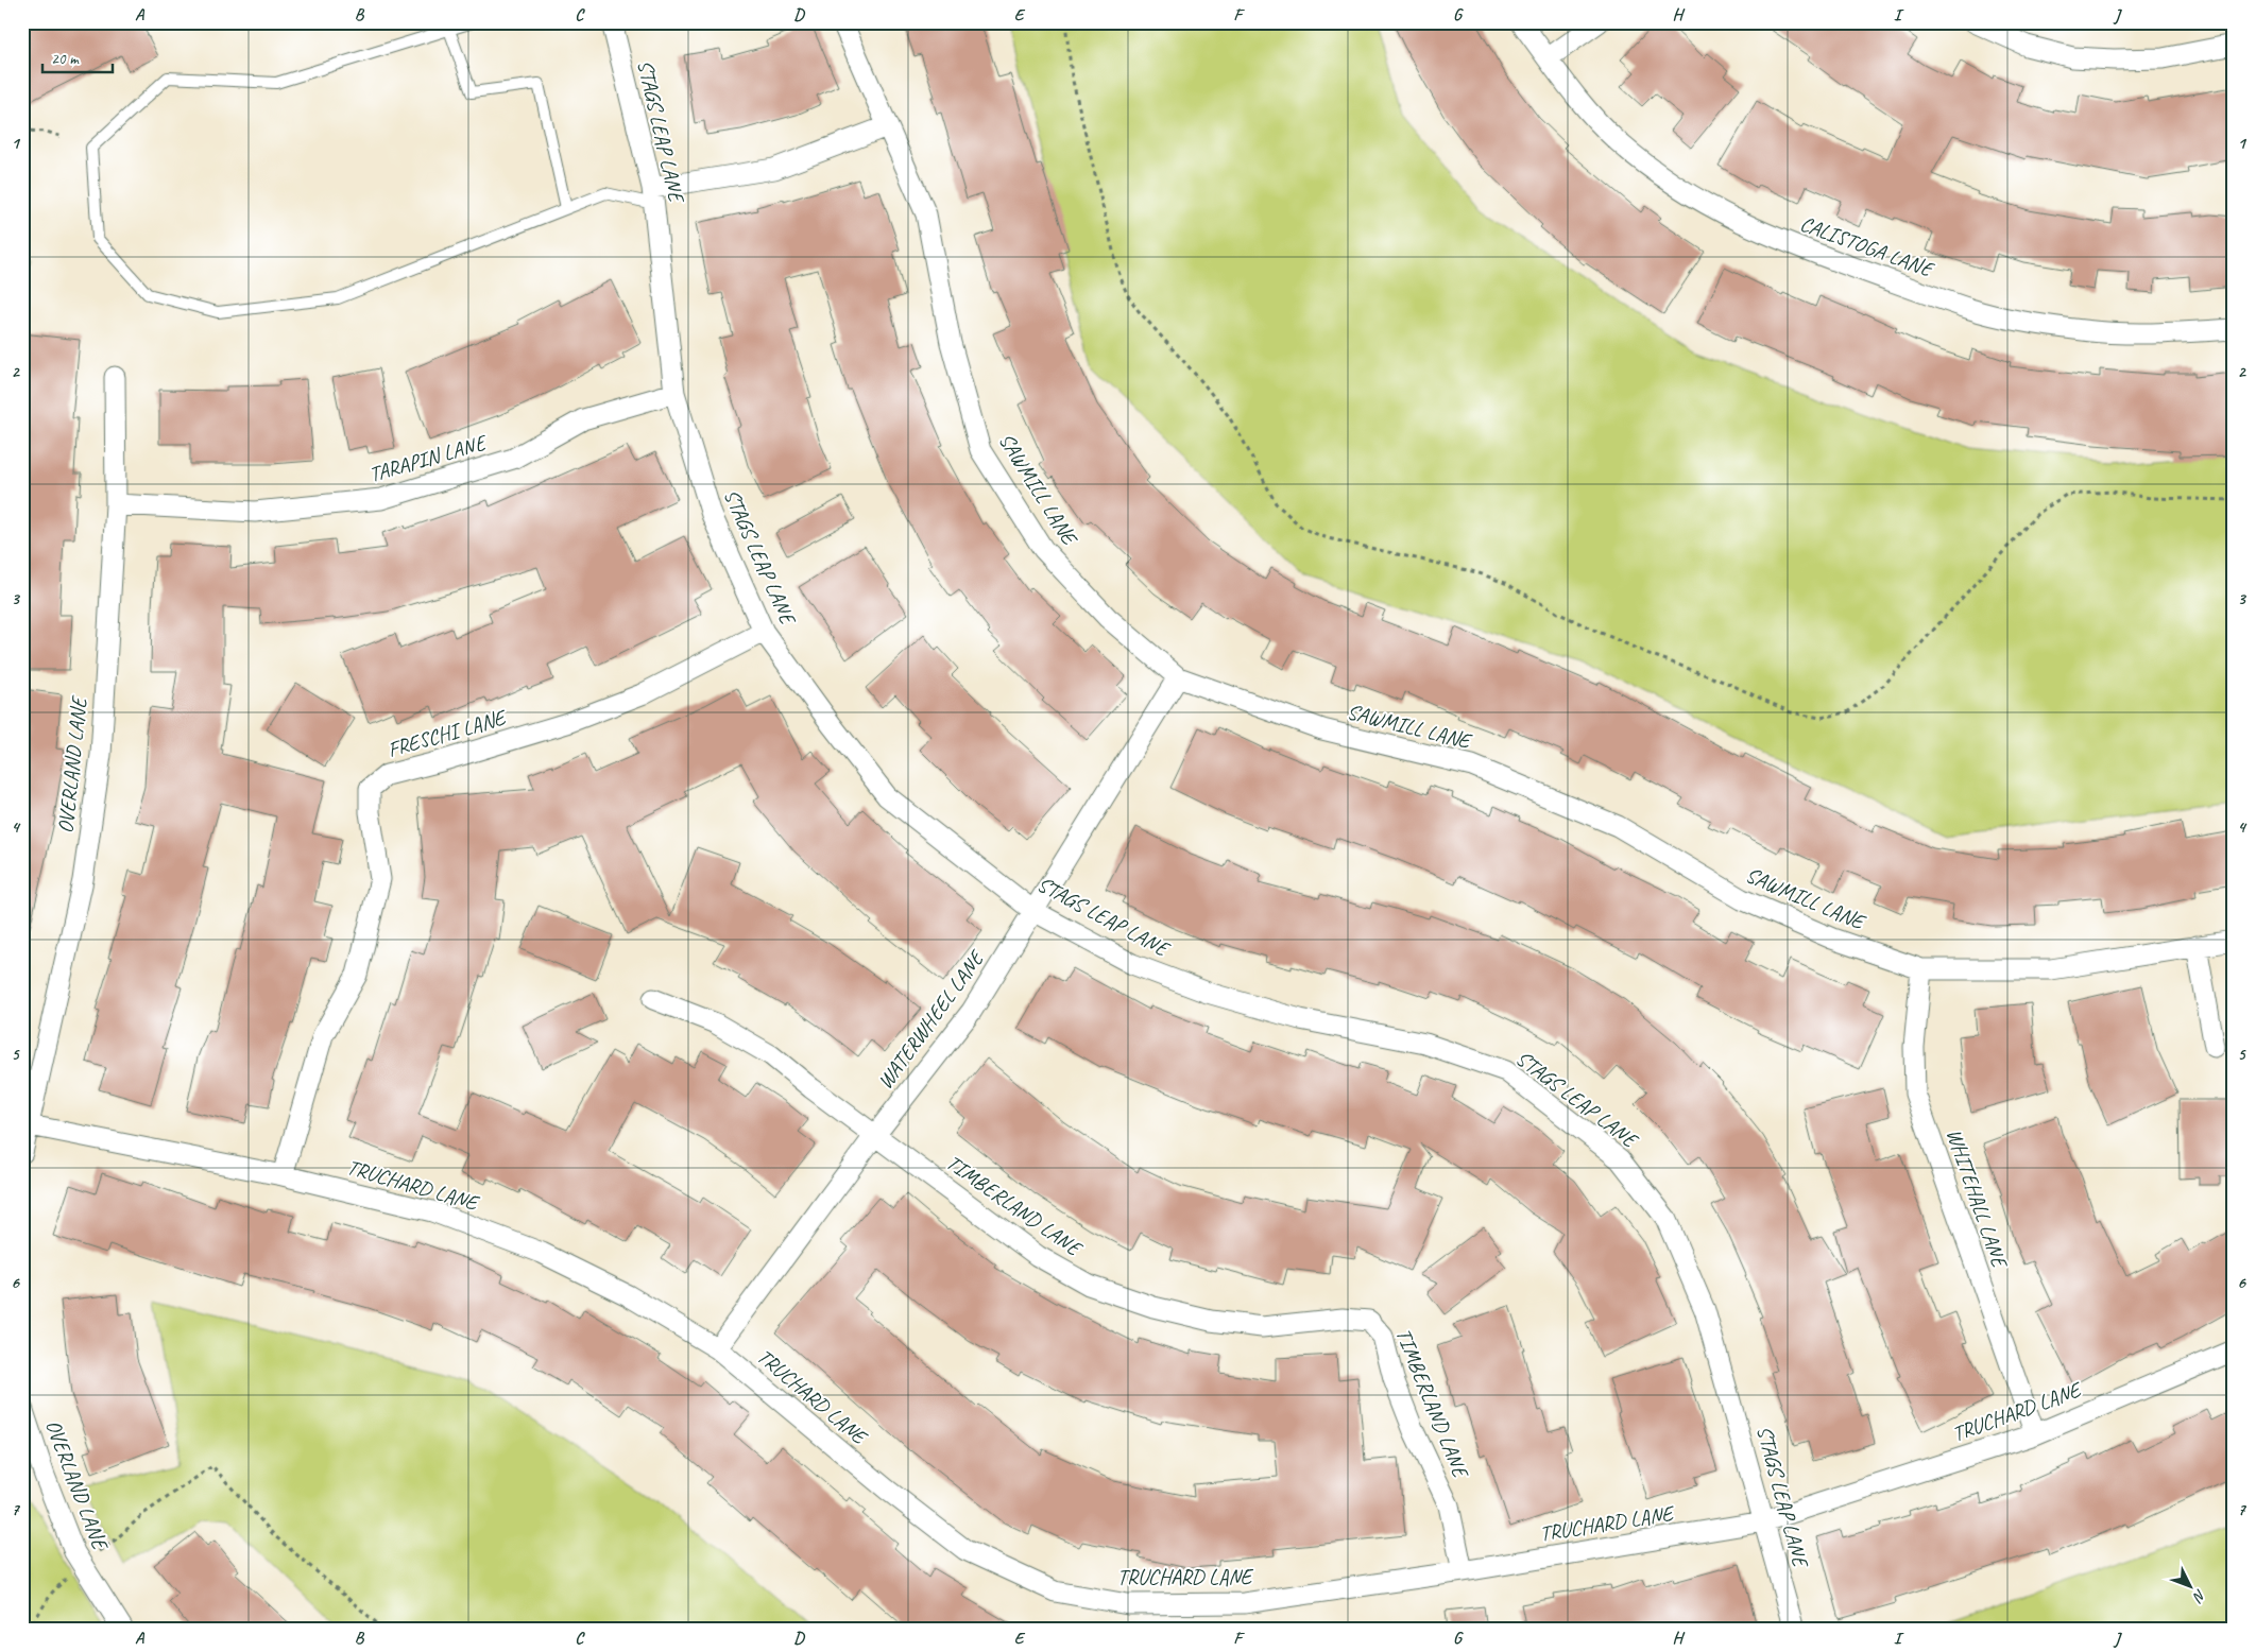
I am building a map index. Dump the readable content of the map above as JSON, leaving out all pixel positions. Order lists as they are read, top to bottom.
{
  "streets": {
    "street": [
      "STAGS LEAP LANE",
      "CALISTOGA LANE",
      "TARAPIN LANE",
      "SAWMILL LANE",
      "FRESCHI LANE",
      "OVERLAND LANE",
      "WATERWHEEL LANE",
      "TRUCHARD LANE",
      "WHITEHALL LANE",
      "TIMBERLAND LANE"
    ]
  },
  "crossings": [
    ["STAGS LEAP LANE", "TARAPIN LANE"],
    ["STAGS LEAP LANE", "FRESCHI LANE"],
    ["STAGS LEAP LANE", "WATERWHEEL LANE"],
    ["STAGS LEAP LANE", "TRUCHARD LANE"],
    ["TARAPIN LANE", "OVERLAND LANE"],
    ["SAWMILL LANE", "WATERWHEEL LANE"],
    ["SAWMILL LANE", "WHITEHALL LANE"],
    ["FRESCHI LANE", "TRUCHARD LANE"],
    ["OVERLAND LANE", "TRUCHARD LANE"],
    ["WATERWHEEL LANE", "TRUCHARD LANE"],
    ["WATERWHEEL LANE", "TIMBERLAND LANE"],
    ["TRUCHARD LANE", "WHITEHALL LANE"],
    ["TRUCHARD LANE", "TIMBERLAND LANE"]
  ],
  "scale_bar": "20 m",
  "north": "bottom right",
  "grid": {
    "columns": [
      "A",
      "B",
      "C",
      "D",
      "E",
      "F",
      "G",
      "H",
      "I",
      "J"
    ],
    "rows": [
      "1",
      "2",
      "3",
      "4",
      "5",
      "6",
      "7"
    ]
  }
}
